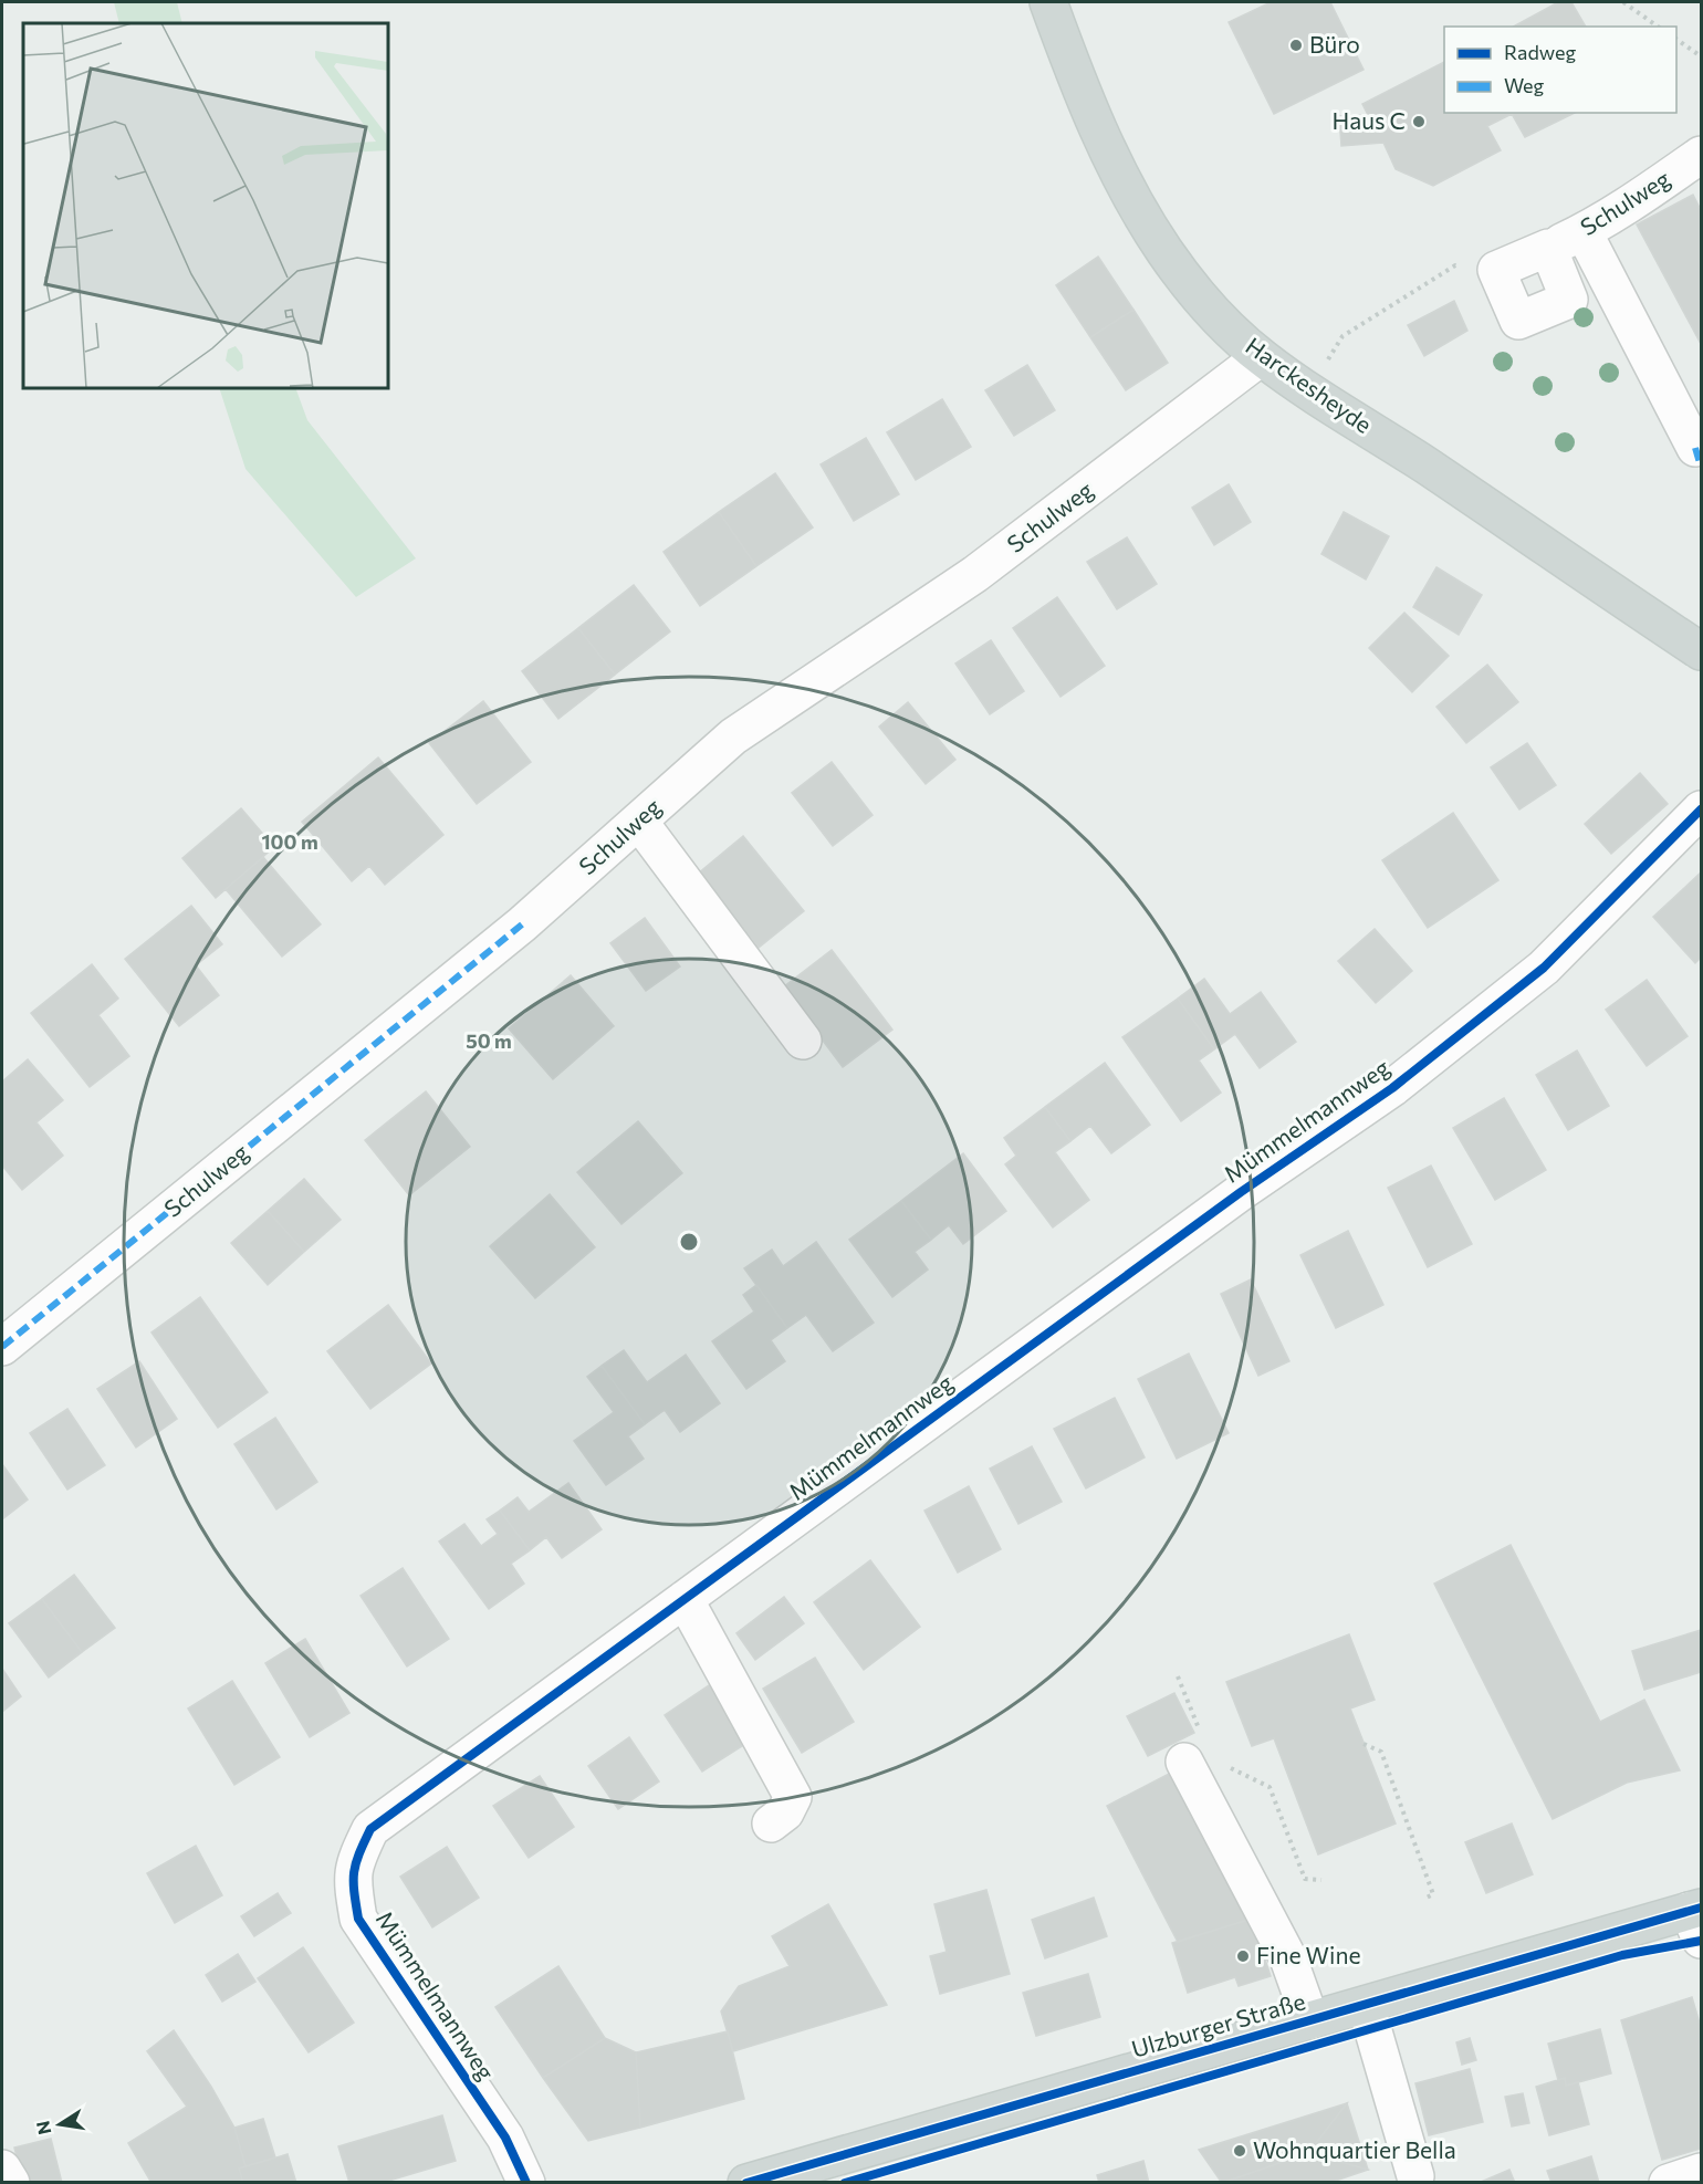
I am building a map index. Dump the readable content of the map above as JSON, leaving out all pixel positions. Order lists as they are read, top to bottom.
{
  "streets": {
    "main road": ["Harckesheyde", "Ulzburger Straße"],
    "street": ["Schulweg", "Mümmelmannweg"]
  },
  "crossings": [
    ["Schulweg", "Harckesheyde"]
  ],
  "places": [
    "Büro",
    "Haus C",
    "Fine Wine",
    "Wohnquartier Bella"
  ],
  "legend": ["Radweg", "Weg"],
  "north": "left",
  "rings": ["100 m", "50 m"]
}
